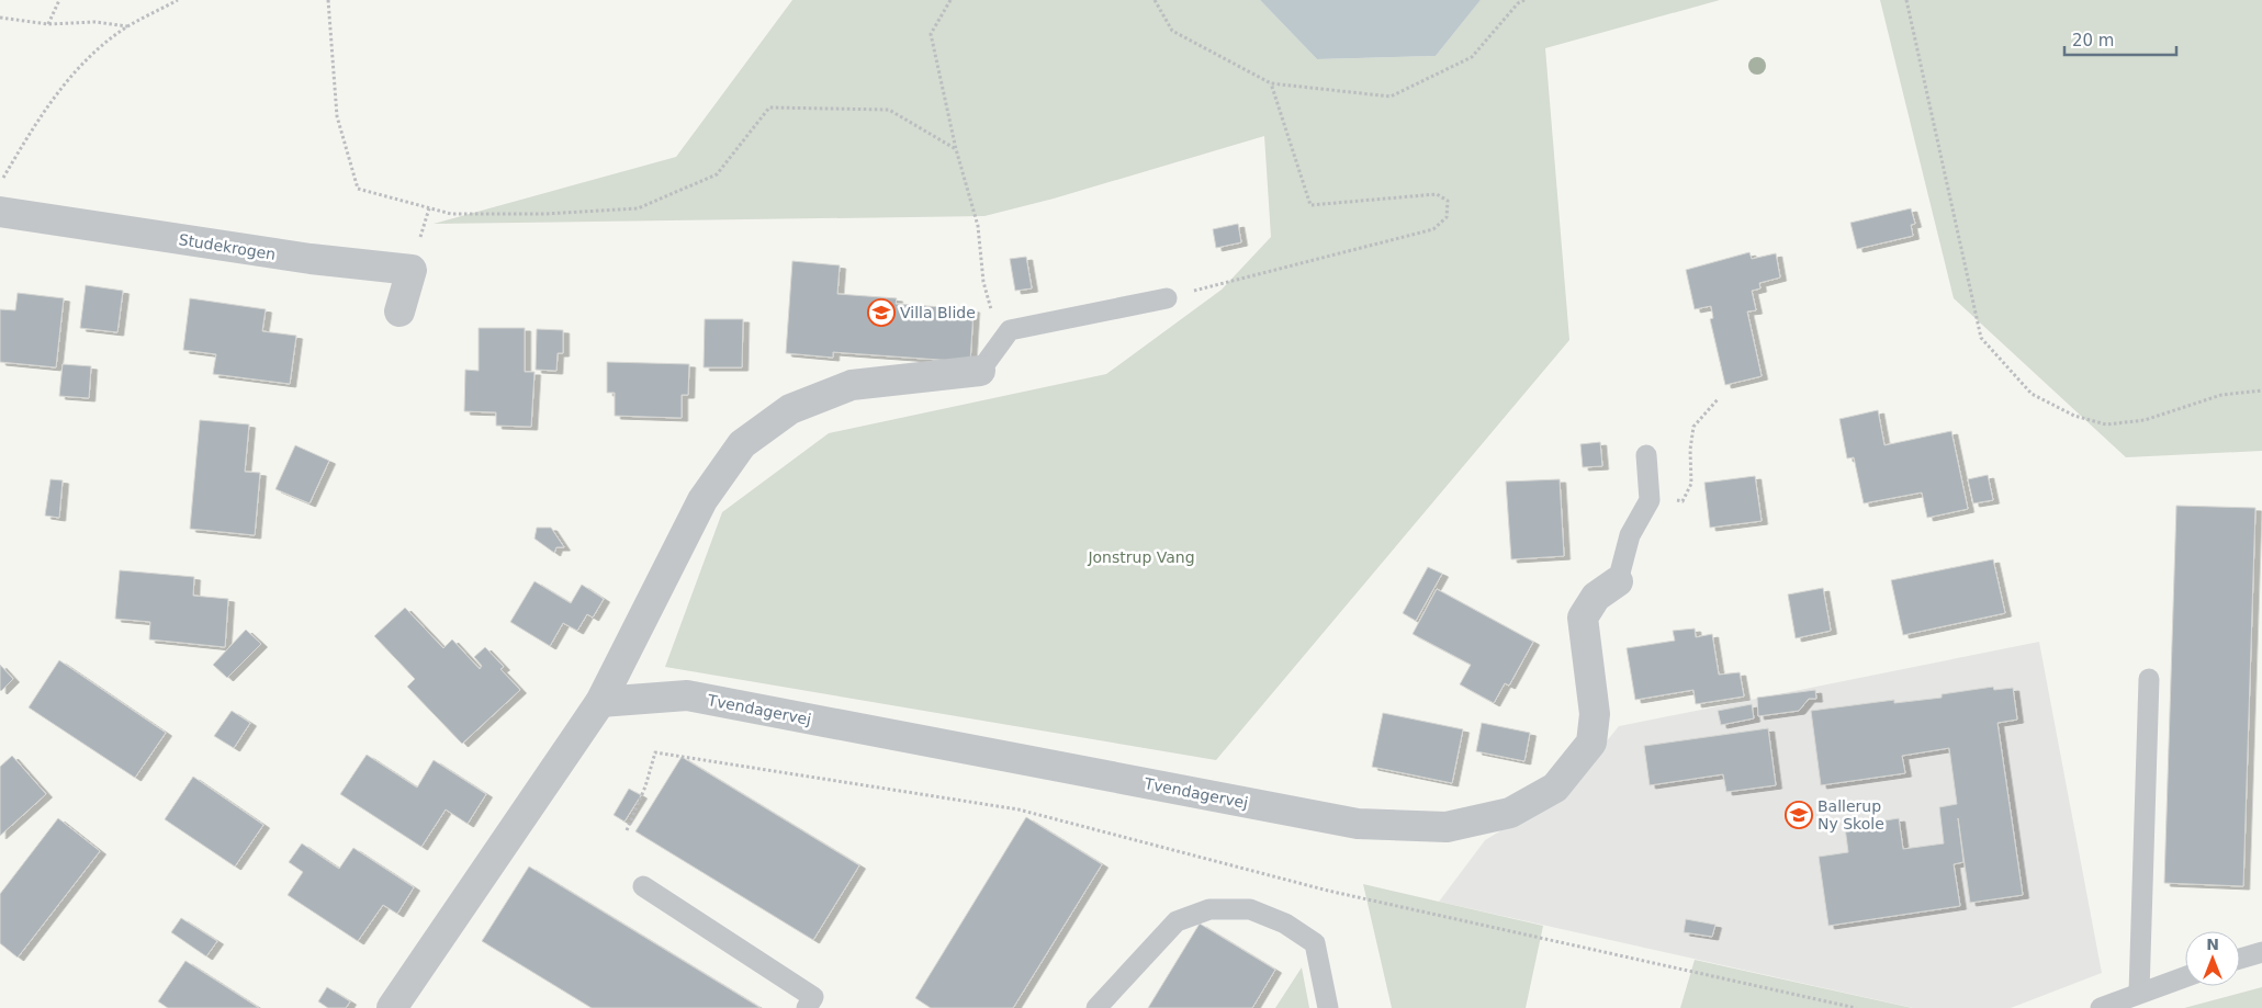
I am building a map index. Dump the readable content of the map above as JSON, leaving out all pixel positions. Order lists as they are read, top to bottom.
{
  "streets": {
    "street": ["Studekrogen", "Tvendagervej"]
  },
  "parks": ["Jonstrup Vang"],
  "places": {
    "school or university": ["Villa Blide", "Ballerup Ny Skole"]
  },
  "scale_bar": "20 m",
  "north": "top"
}
